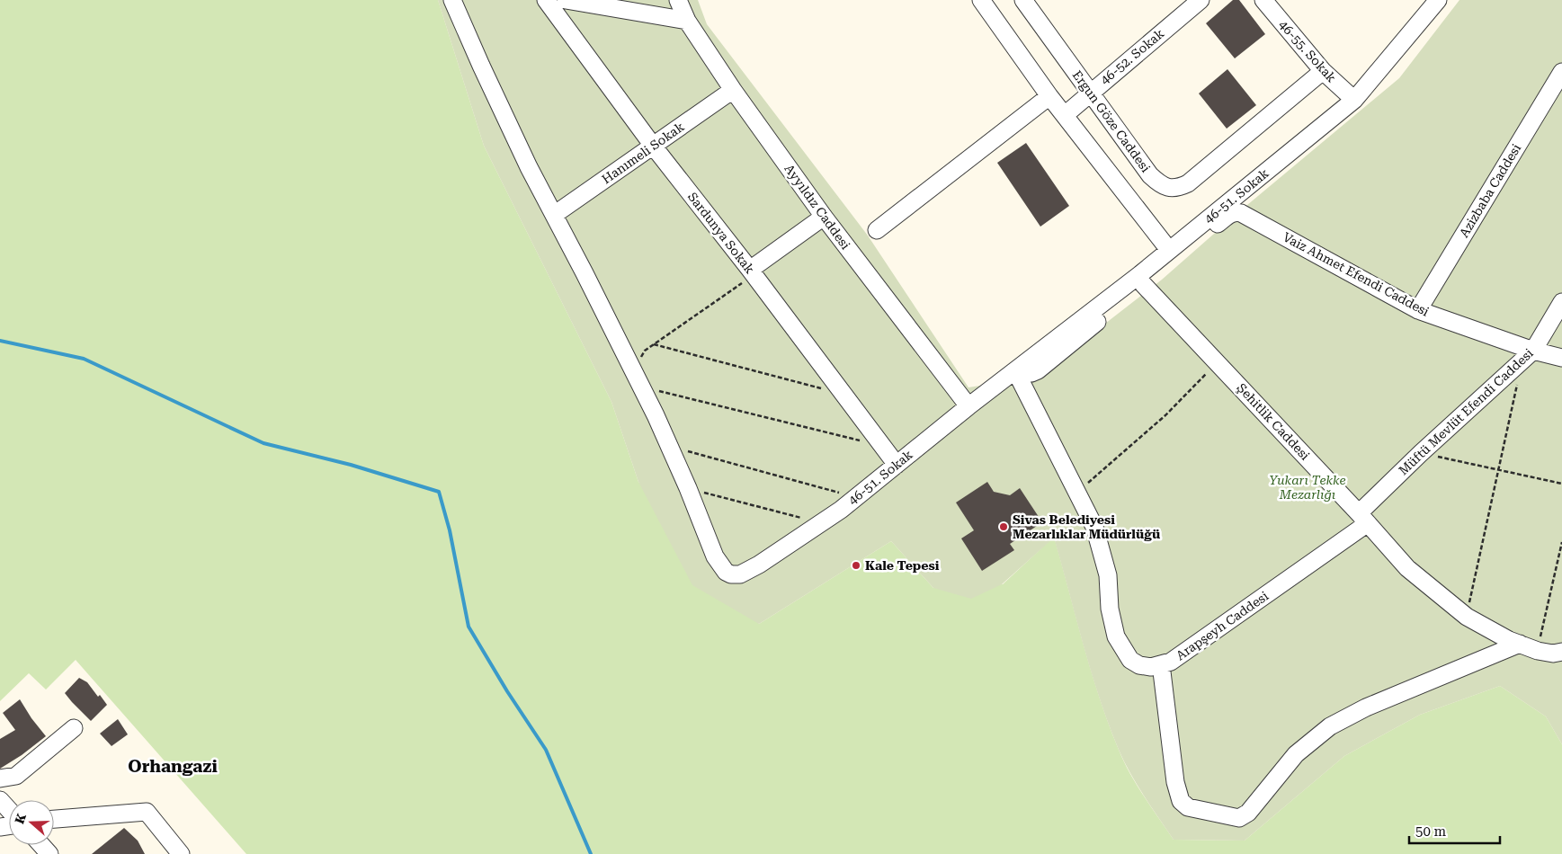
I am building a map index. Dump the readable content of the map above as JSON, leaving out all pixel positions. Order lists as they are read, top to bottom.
{
  "streets": {
    "street": [
      "46-55. Sokak",
      "46-52. Sokak",
      "Ergun Göze Caddesi",
      "Hanımeli Sokak",
      "Azizbaba Caddesi",
      "46-51. Sokak",
      "Ayyıldız Caddesi",
      "Sardunya Sokak",
      "Vaiz Ahmet Efendi Caddesi",
      "Müftü Mevlüt Efendi Caddesi",
      "Şehitlik Caddesi",
      "Arapşeyh Caddesi"
    ]
  },
  "crossings": [
    ["46-55. Sokak", "Ergun Göze Caddesi"],
    ["46-55. Sokak", "46-51. Sokak"],
    ["46-52. Sokak", "Ergun Göze Caddesi"],
    ["Hanımeli Sokak", "Ayyıldız Caddesi"],
    ["Hanımeli Sokak", "Sardunya Sokak"],
    ["Azizbaba Caddesi", "Vaiz Ahmet Efendi Caddesi"],
    ["46-51. Sokak", "Ayyıldız Caddesi"],
    ["46-51. Sokak", "Sardunya Sokak"],
    ["46-51. Sokak", "Vaiz Ahmet Efendi Caddesi"],
    ["46-51. Sokak", "Şehitlik Caddesi"],
    ["46-51. Sokak", "Arapşeyh Caddesi"],
    ["Vaiz Ahmet Efendi Caddesi", "Müftü Mevlüt Efendi Caddesi"],
    ["Müftü Mevlüt Efendi Caddesi", "Şehitlik Caddesi"],
    ["Müftü Mevlüt Efendi Caddesi", "Arapşeyh Caddesi"],
    ["Şehitlik Caddesi", "Arapşeyh Caddesi"]
  ],
  "districts": ["Orhangazi"],
  "parks": ["Yukarı Tekke Mezarlığı"],
  "places": ["Sivas Belediyesi Mezarlıklar Müdürlüğü", "Kale Tepesi"],
  "scale_bar": "50 m",
  "north": "left"
}
